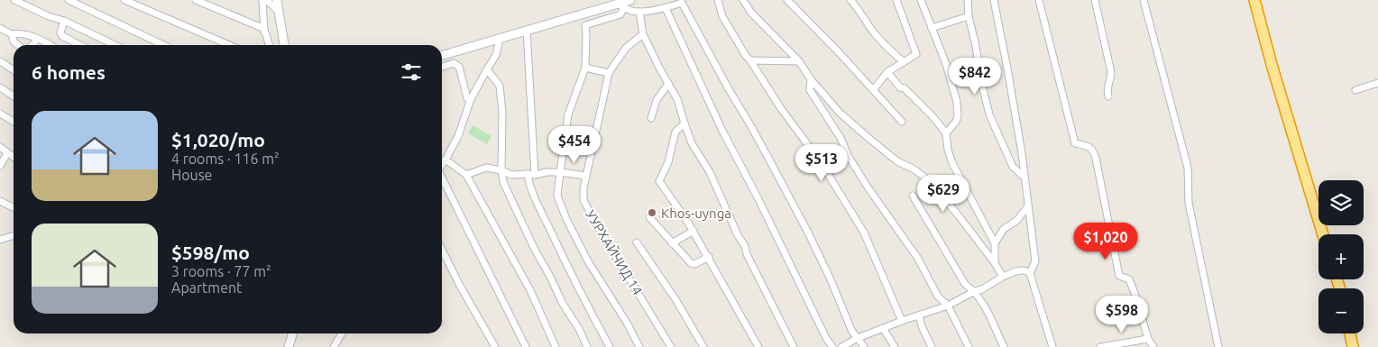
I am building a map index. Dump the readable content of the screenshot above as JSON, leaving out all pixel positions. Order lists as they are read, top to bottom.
{
  "streets": {
    "street": ["УУРХАЙЧИД 14"]
  },
  "places": ["Khos-uynga"],
  "page": {
    "heading": "6 homes",
    "price": [
      "$842",
      "$454",
      "$513",
      "$629",
      "$1,020",
      "$598"
    ],
    "list": [
      {
        "name": "$1,020/mo",
        "note": "4 rooms · 116 m² · House"
      },
      {
        "name": "$598/mo",
        "note": "3 rooms · 77 m² · Apartment"
      }
    ],
    "map_buttons": ["+", "−"]
  }
}
